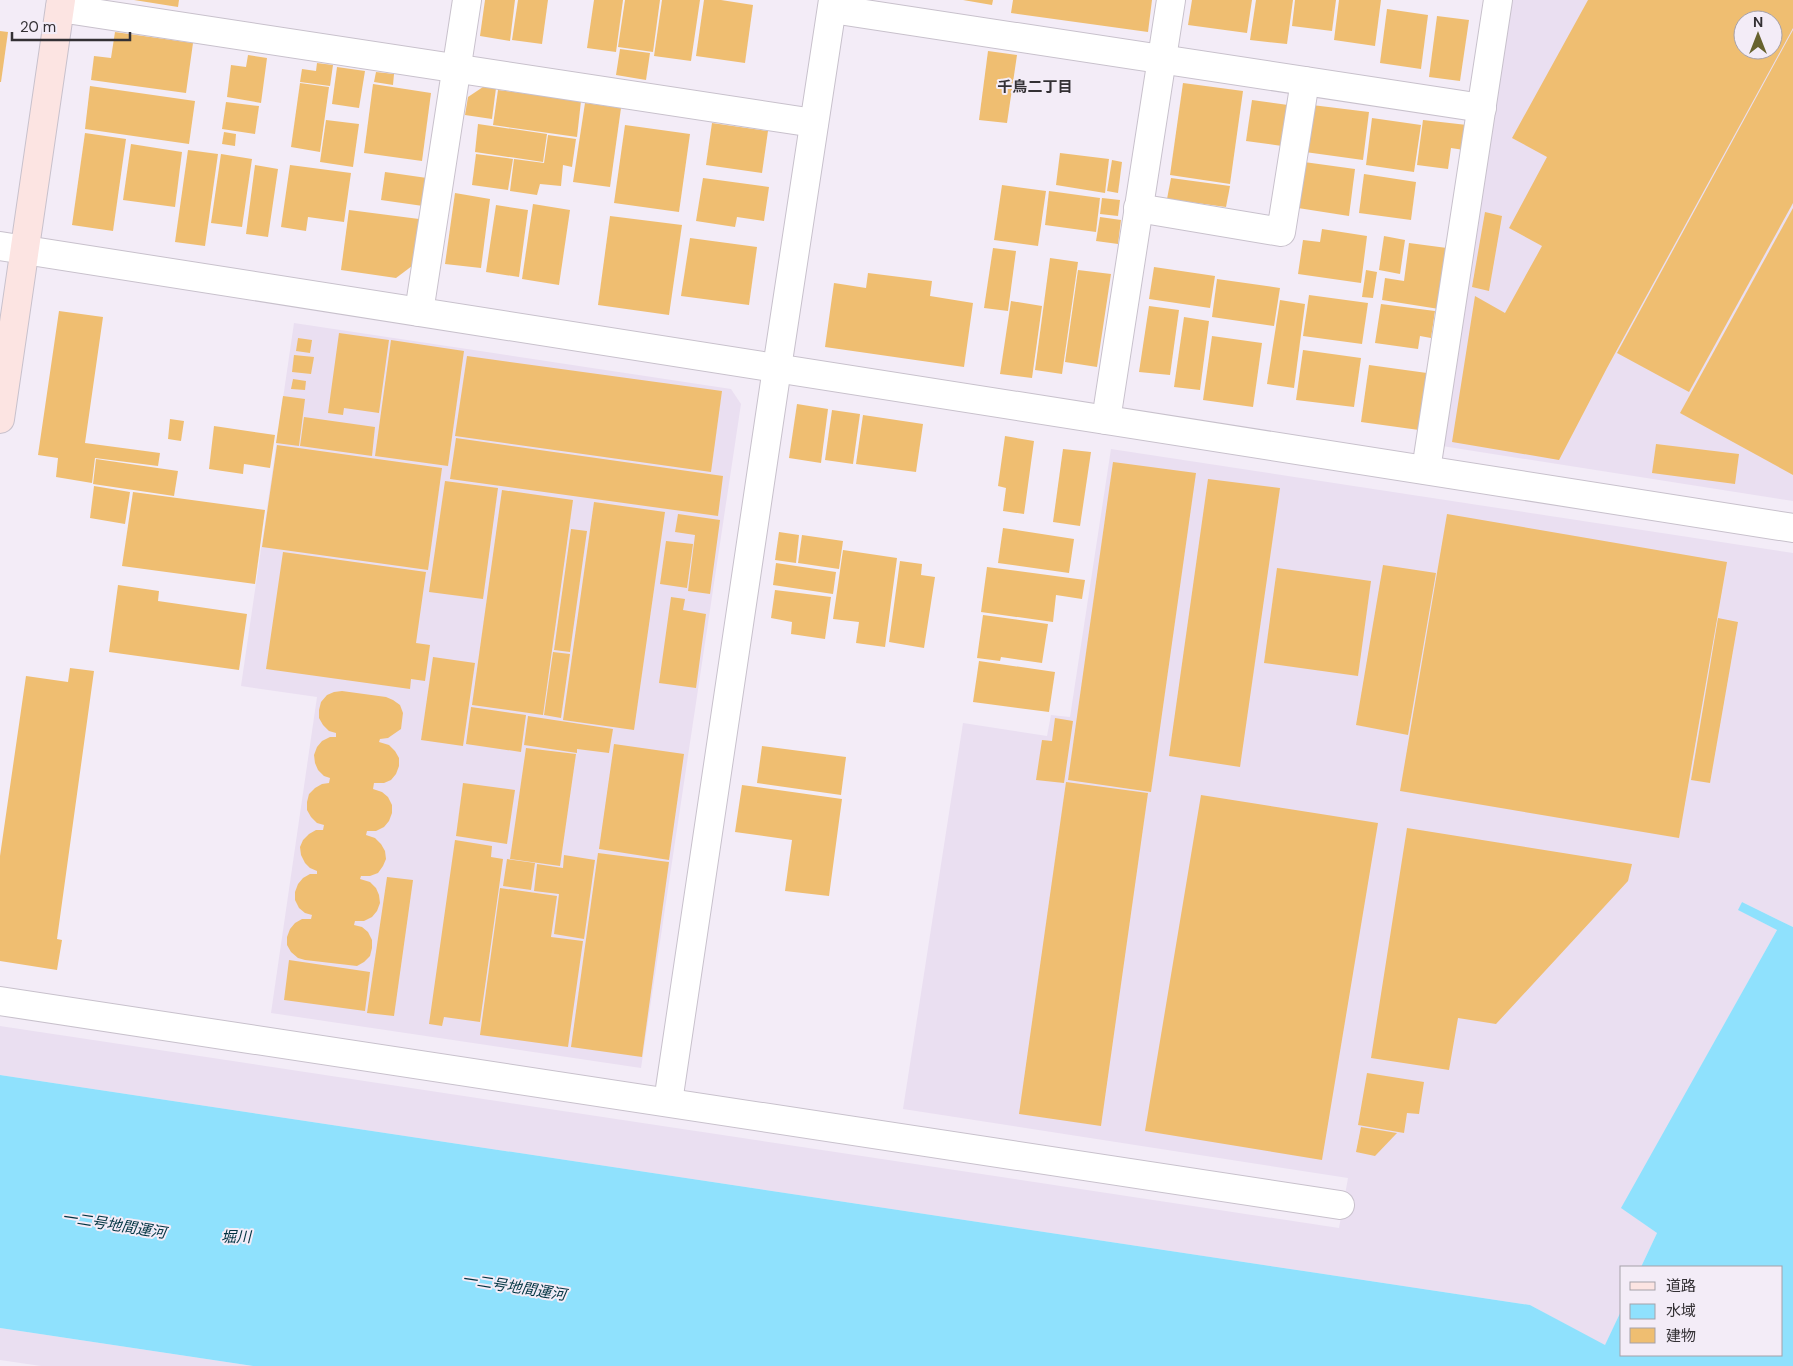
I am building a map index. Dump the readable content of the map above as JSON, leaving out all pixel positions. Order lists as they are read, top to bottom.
{
  "districts": ["千鳥二丁目"],
  "water": ["一二号地間運河", "堀川"],
  "legend": ["道路", "水域", "建物"],
  "scale_bar": "20 m",
  "north": "top"
}
